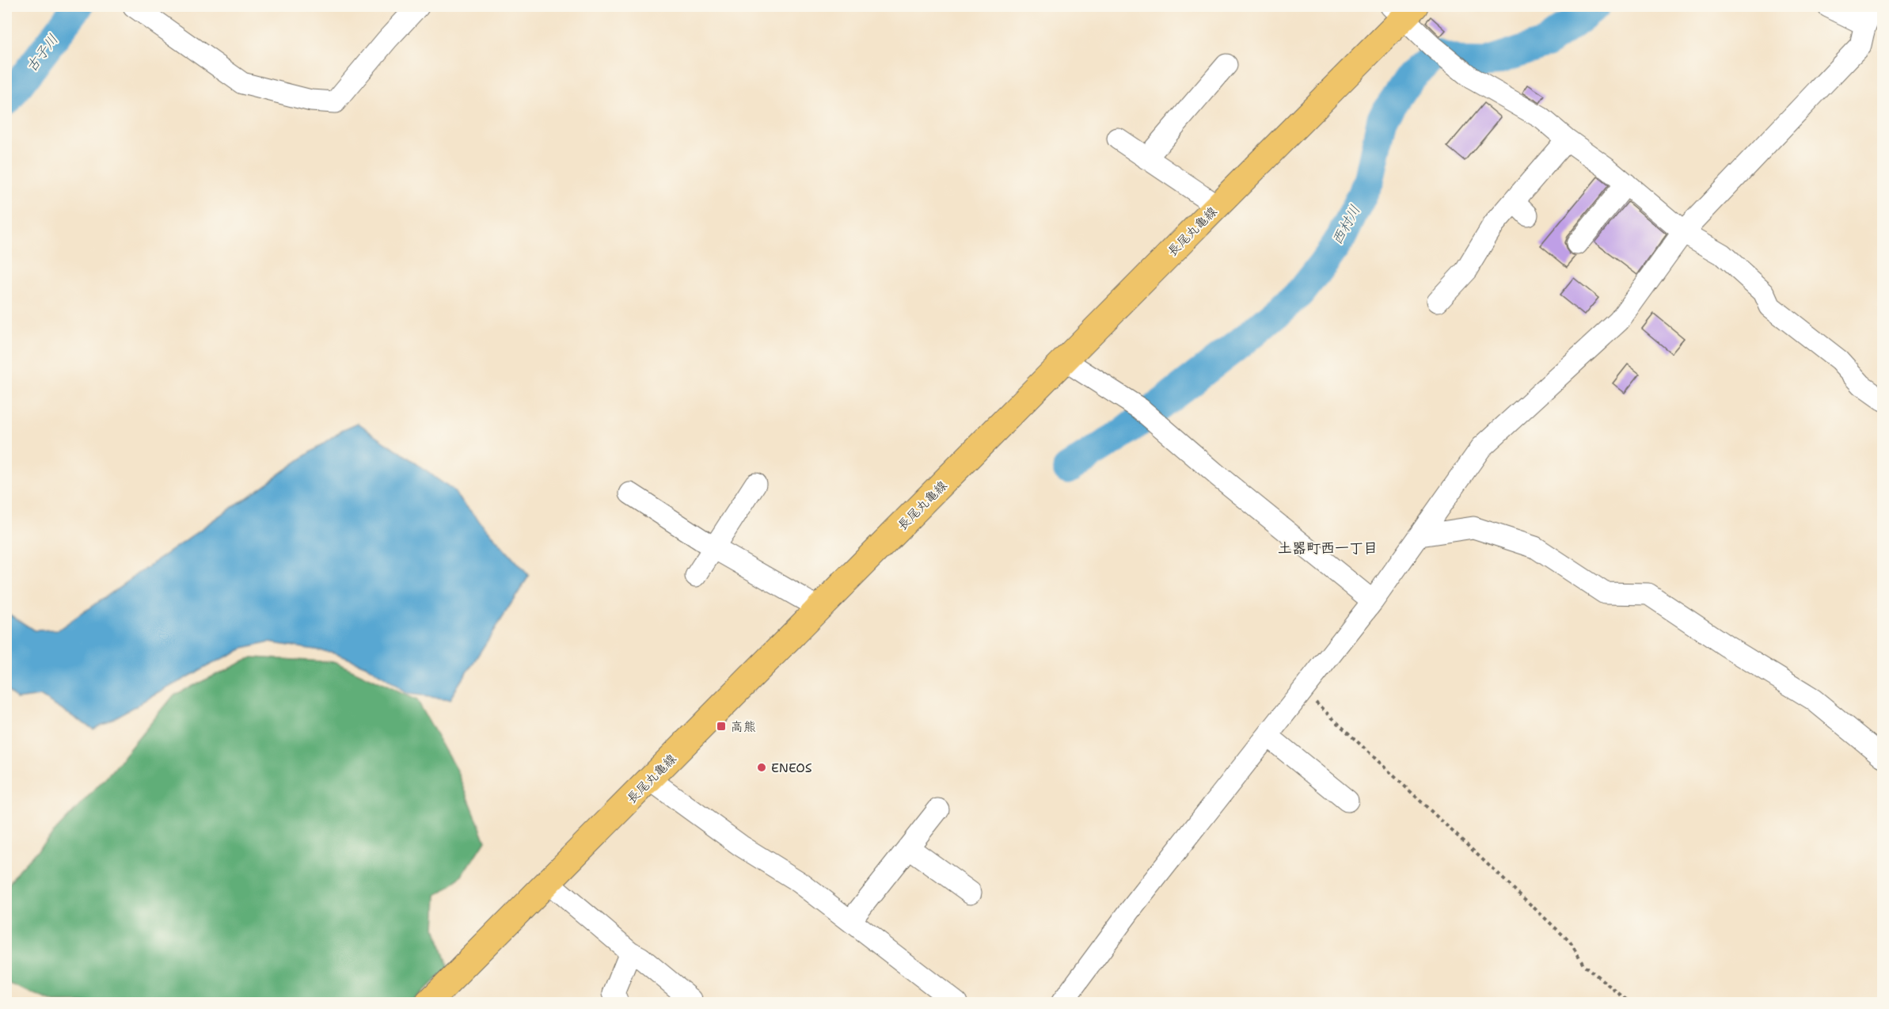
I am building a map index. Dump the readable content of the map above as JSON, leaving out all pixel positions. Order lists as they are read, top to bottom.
{
  "streets": {
    "main road": ["長尾丸亀線"]
  },
  "districts": ["土器町西一丁目"],
  "water": ["古子川", "西村川"],
  "places": {
    "transit": ["高熊"],
    "other": ["ENEOS"]
  }
}
